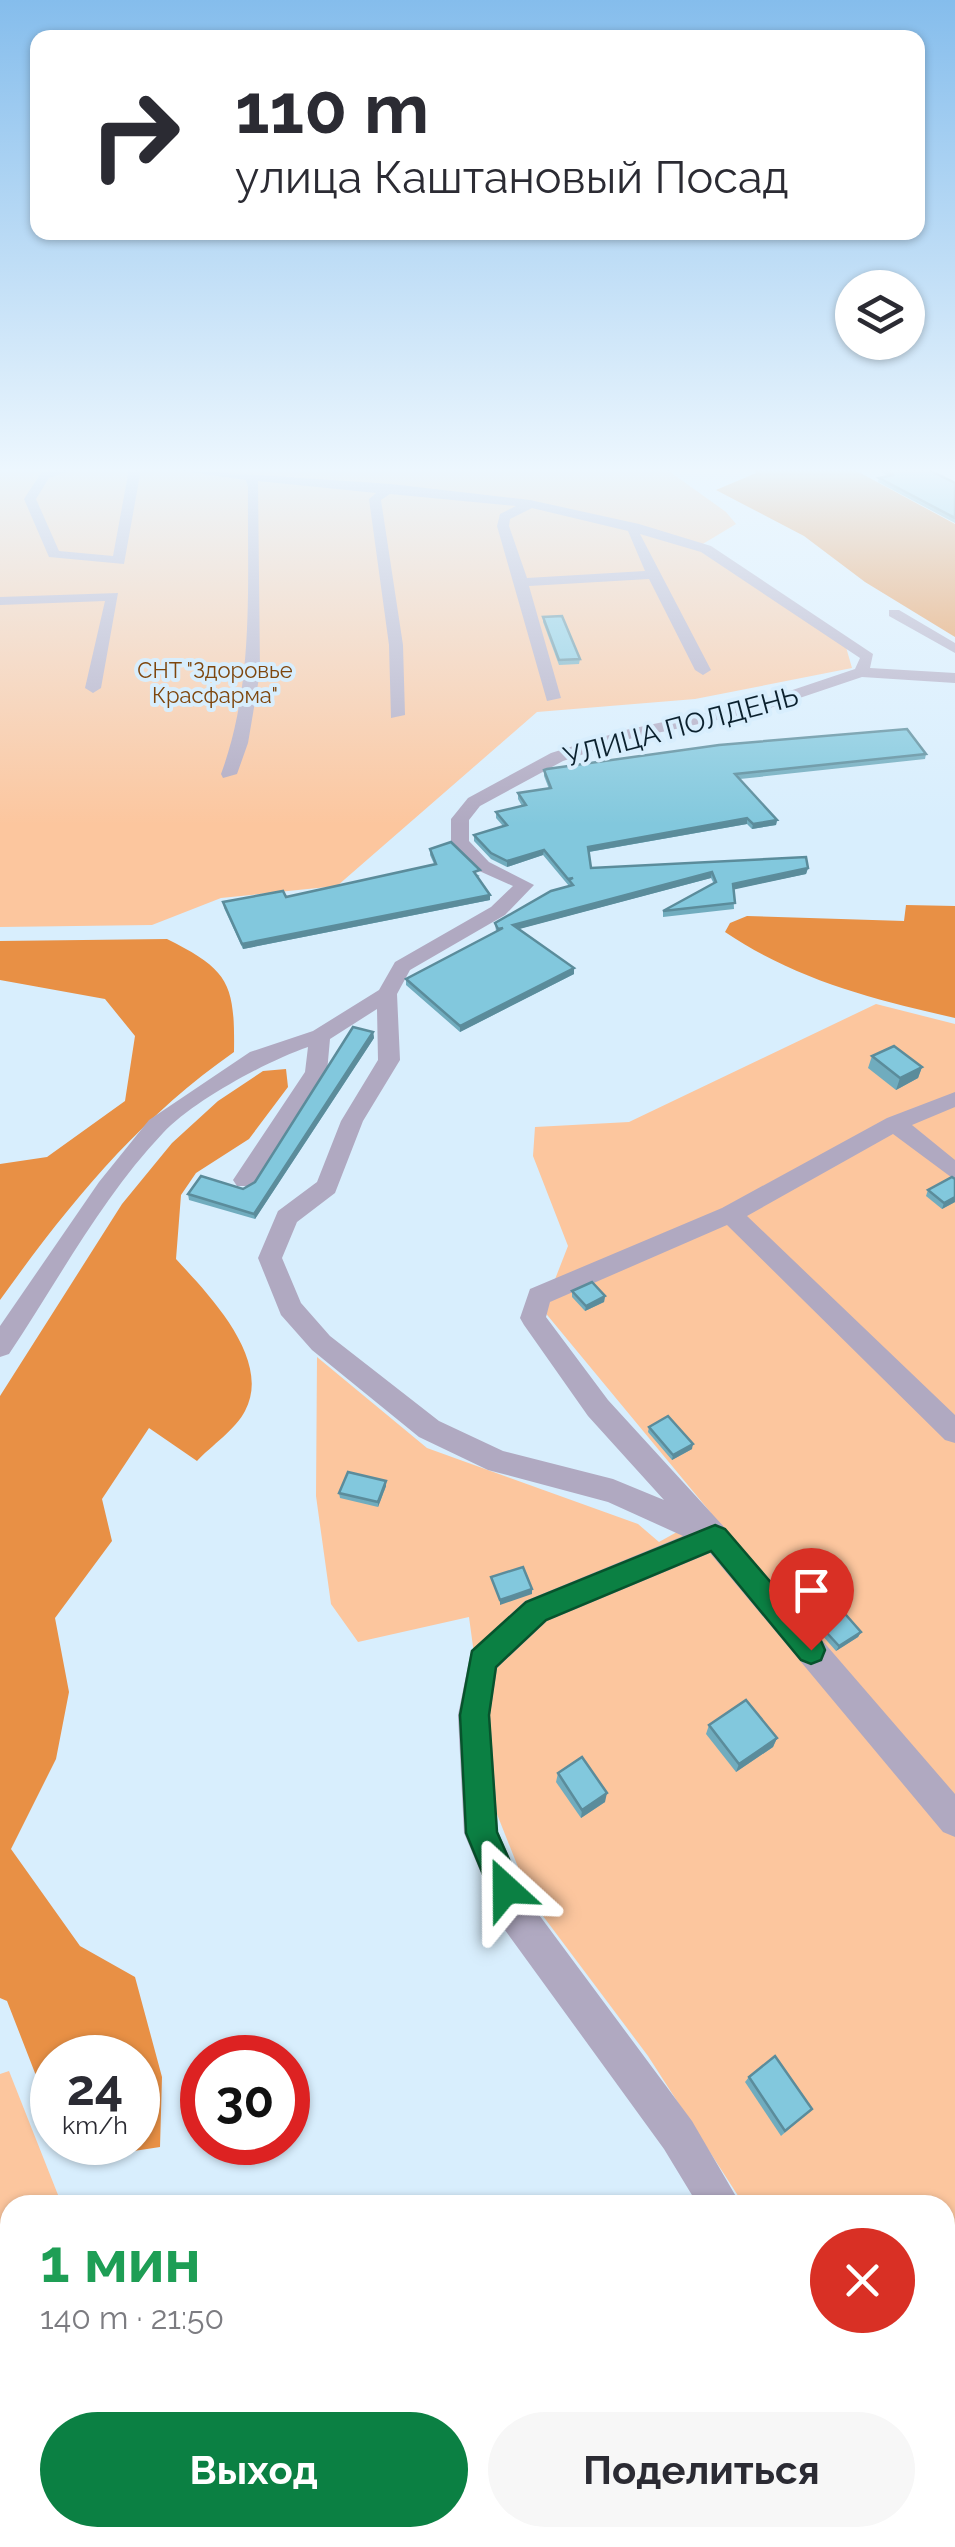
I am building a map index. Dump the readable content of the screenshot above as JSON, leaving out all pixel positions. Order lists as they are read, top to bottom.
{
  "streets": {
    "street": ["УЛИЦА ПОЛДЕНЬ"]
  },
  "parks": ["СНТ \"Здоровье Красфарма\""],
  "page": {
    "turn": ["110 m", "улица Каштановый Посад"],
    "speed": "24 km/h",
    "limit": "30",
    "heading": ["1 мин", "140 m · 21:50"],
    "buttons": ["Выход", "Поделиться"]
  }
}
